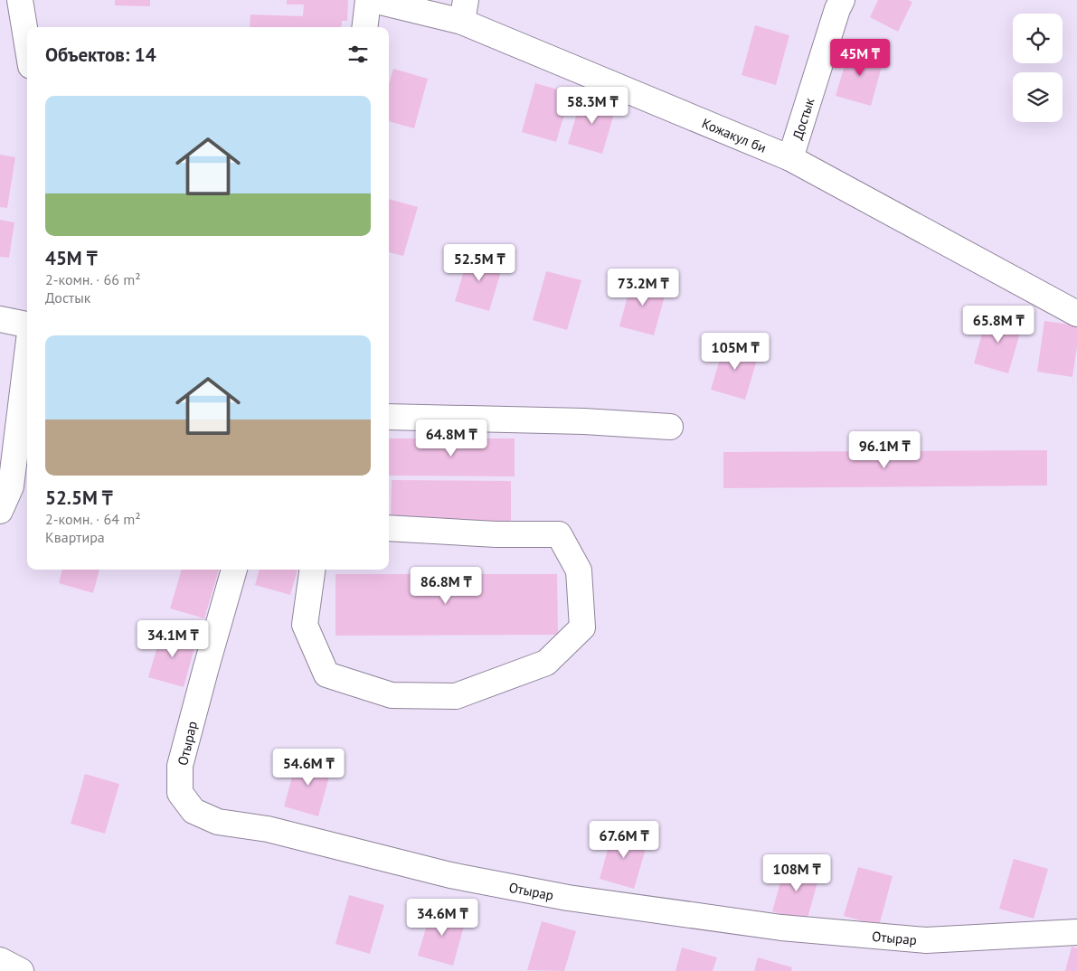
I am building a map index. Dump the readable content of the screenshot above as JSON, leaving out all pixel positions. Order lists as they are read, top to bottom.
{
  "streets": {
    "street": ["Достык", "Кожакул би", "Отырар"]
  },
  "crossings": [
    ["Достык", "Кожакул би"]
  ],
  "page": {
    "heading": "Объектов: 14",
    "price": [
      "45M ₸",
      "58.3M ₸",
      "52.5M ₸",
      "73.2M ₸",
      "65.8M ₸",
      "105M ₸",
      "64.8M ₸",
      "96.1M ₸",
      "86.8M ₸",
      "34.1M ₸",
      "54.6M ₸",
      "67.6M ₸",
      "108M ₸",
      "34.6M ₸"
    ],
    "list": [
      {
        "name": "45M ₸",
        "note": "2-комн. · 66 m² · Достык"
      },
      {
        "name": "52.5M ₸",
        "note": "2-комн. · 64 m² · Квартира"
      }
    ]
  }
}
